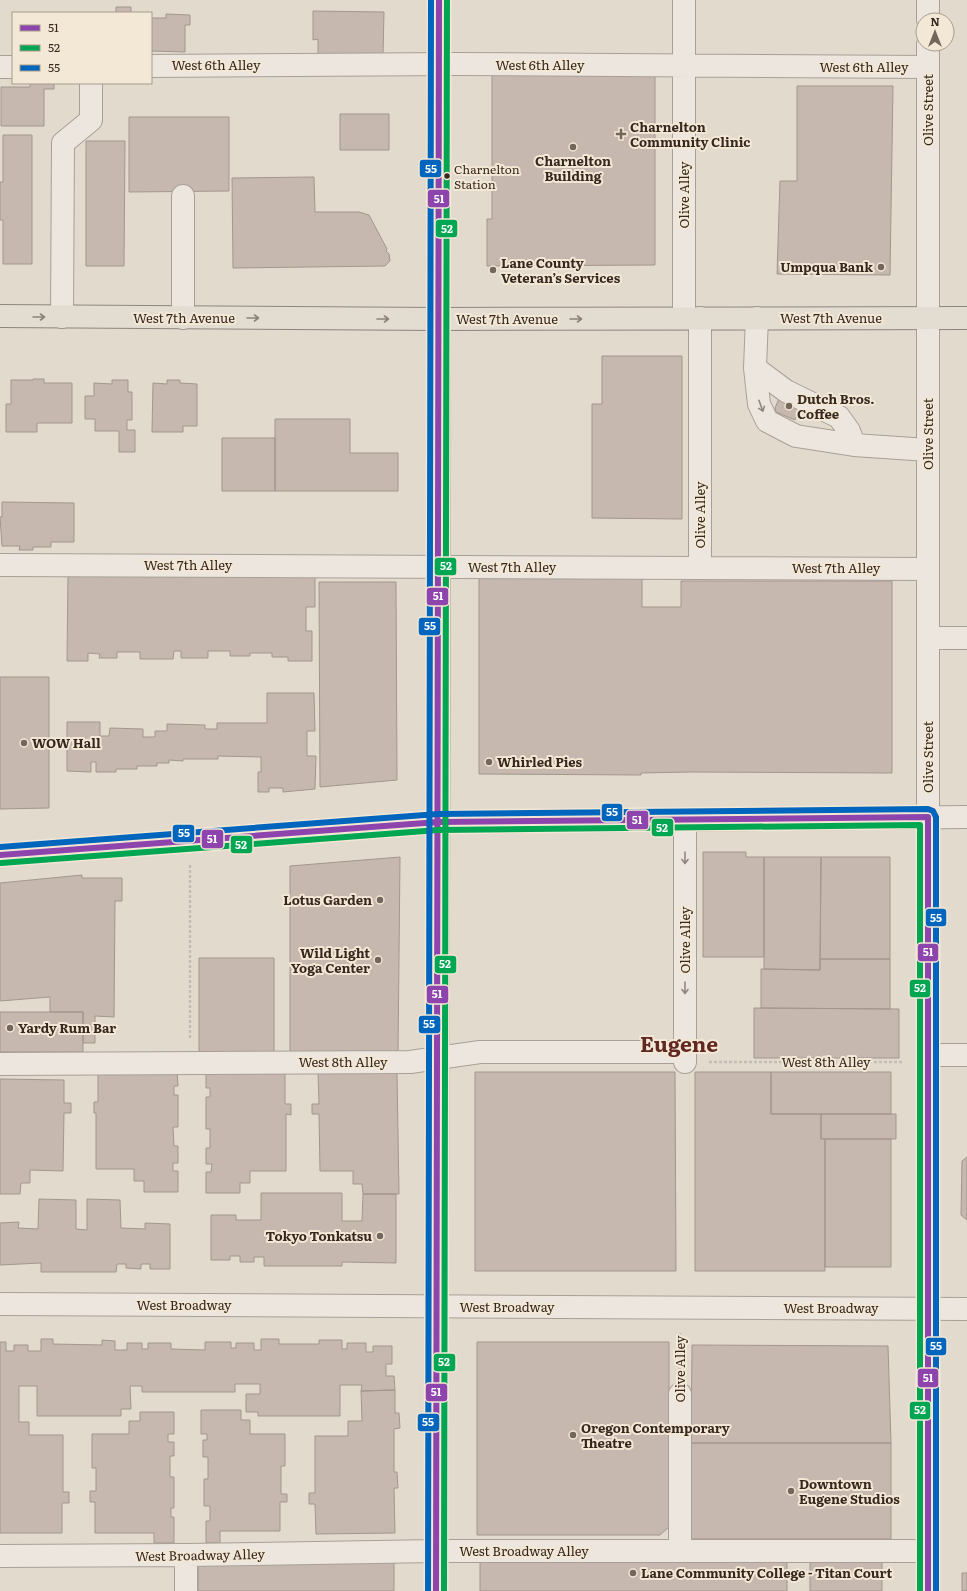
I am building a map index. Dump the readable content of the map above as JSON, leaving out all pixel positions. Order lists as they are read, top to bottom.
{
  "streets": {
    "main road": ["West 7th Avenue"],
    "street": [
      "West 6th Alley",
      "Olive Street",
      "Olive Alley",
      "West 7th Alley",
      "West 8th Alley",
      "West Broadway",
      "West Broadway Alley"
    ]
  },
  "crossings": [
    ["West 6th Alley", "Olive Street"],
    ["West 6th Alley", "Olive Alley"],
    ["Olive Street", "West 7th Avenue"],
    ["Olive Street", "West 7th Alley"],
    ["Olive Street", "West 8th Alley"],
    ["Olive Street", "West Broadway"],
    ["Olive Street", "West Broadway Alley"],
    ["Olive Alley", "West 7th Avenue"],
    ["Olive Alley", "West 7th Alley"],
    ["Olive Alley", "West 8th Alley"],
    ["Olive Alley", "West Broadway"],
    ["Olive Alley", "West Broadway Alley"]
  ],
  "one_way": ["West 7th Avenue"],
  "districts": ["Eugene"],
  "places": {
    "health": ["Charnelton Community Clinic"],
    "other": [
      "Charnelton Building",
      "Charnelton Station",
      "Umpqua Bank",
      "Lane County Veteran’s Services",
      "Dutch Bros. Coffee",
      "WOW Hall",
      "Whirled Pies",
      "Lotus Garden",
      "Wild Light Yoga Center",
      "Yardy Rum Bar",
      "Tokyo Tonkatsu",
      "Oregon Contemporary Theatre",
      "Downtown Eugene Studios",
      "Lane Community College - Titan Court"
    ]
  },
  "lines": ["transit line 51", "transit line 52", "transit line 55"],
  "legend": ["51", "52", "55"],
  "north": "top"
}
